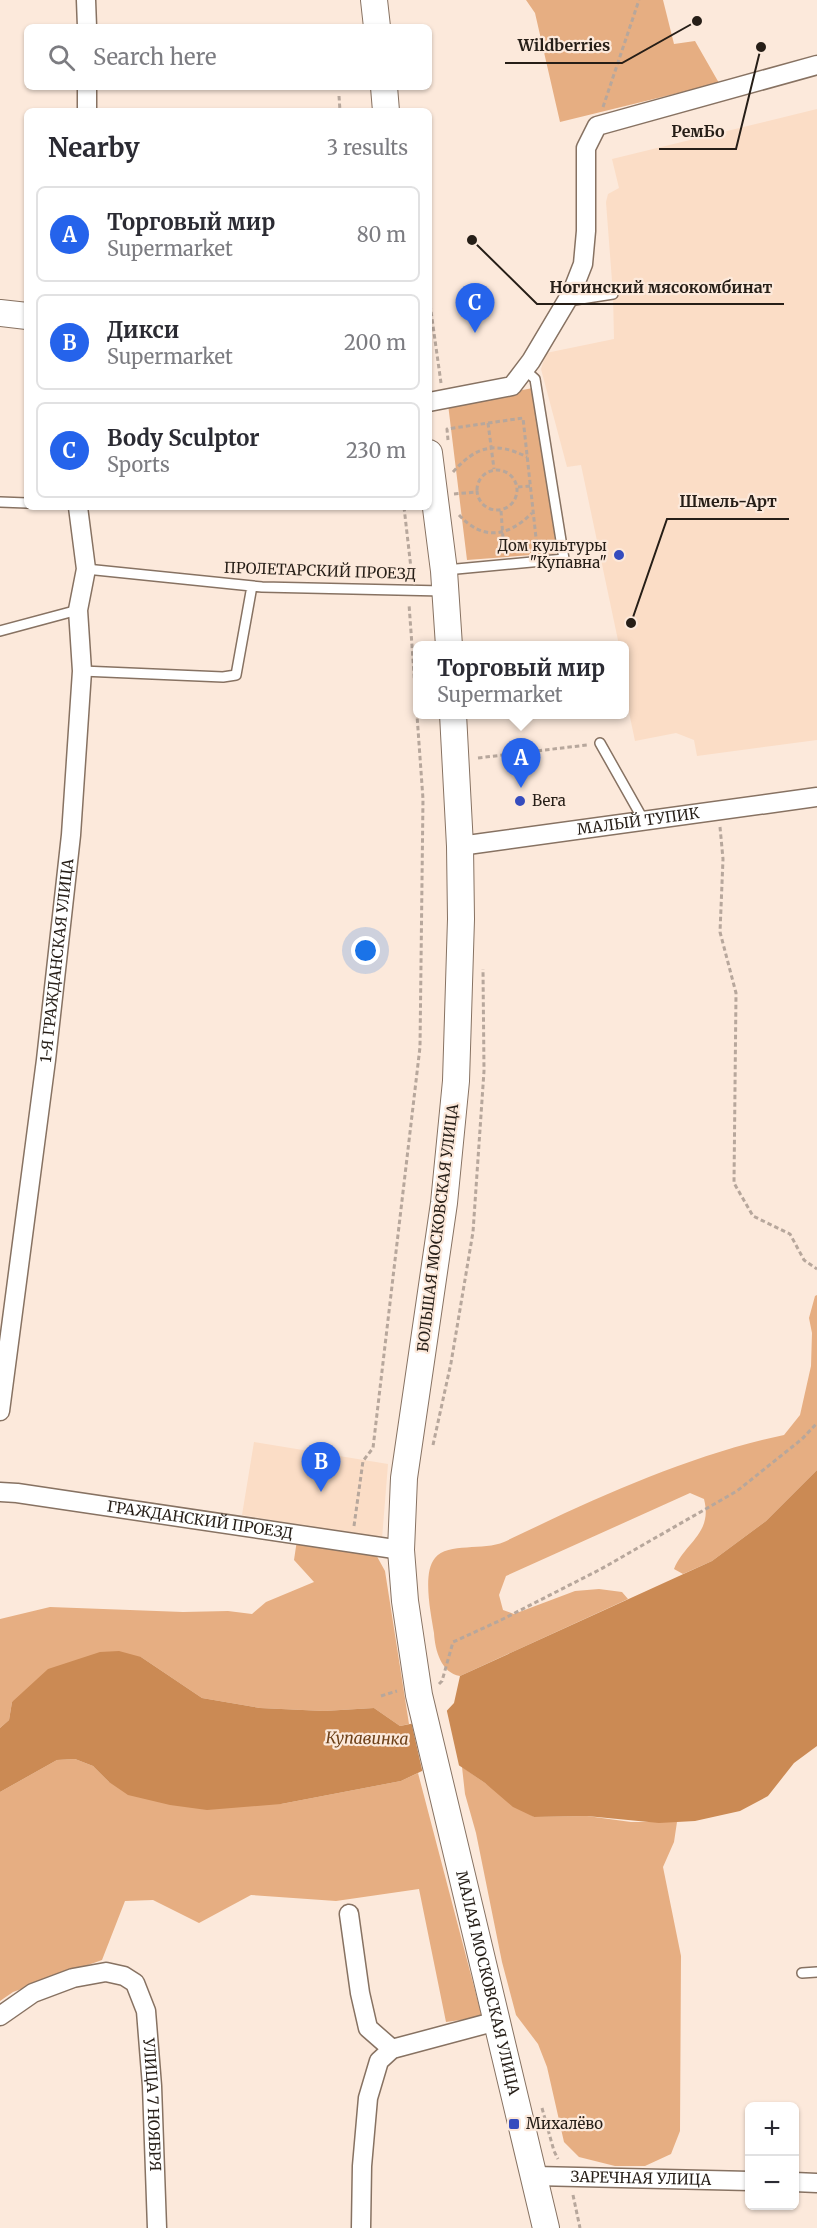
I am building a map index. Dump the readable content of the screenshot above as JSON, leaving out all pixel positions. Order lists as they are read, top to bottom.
{
  "streets": {
    "main road": ["БОЛЬШАЯ МОСКОВСКАЯ УЛИЦА", "МАЛАЯ МОСКОВСКАЯ УЛИЦА"],
    "street": [
      "МАЛЫЙ ТУПИК",
      "1-Я ГРАЖДАНСКАЯ УЛИЦА",
      "ГРАЖДАНСКИЙ ПРОЕЗД",
      "УЛИЦА 7 НОЯБРЯ",
      "ЗАРЕЧНАЯ УЛИЦА"
    ],
    "lane": ["ПРОЛЕТАРСКИЙ ПРОЕЗД"]
  },
  "crossings": [
    ["ПРОЛЕТАРСКИЙ ПРОЕЗД", "1-Я ГРАЖДАНСКАЯ УЛИЦА"],
    ["МАЛЫЙ ТУПИК", "БОЛЬШАЯ МОСКОВСКАЯ УЛИЦА"],
    ["БОЛЬШАЯ МОСКОВСКАЯ УЛИЦА", "ГРАЖДАНСКИЙ ПРОЕЗД"],
    ["БОЛЬШАЯ МОСКОВСКАЯ УЛИЦА", "МАЛАЯ МОСКОВСКАЯ УЛИЦА"],
    ["МАЛАЯ МОСКОВСКАЯ УЛИЦА", "ЗАРЕЧНАЯ УЛИЦА"]
  ],
  "water": ["Купавинка"],
  "places": {
    "other": [
      "Wildberries",
      "РемБо",
      "Ногинский мясокомбинат",
      "Дом культуры \"Купавна\"",
      "Шмель-Арт",
      "Вега"
    ],
    "transit": ["Михалёво"]
  },
  "page": {
    "search": "Search here",
    "heading": ["Nearby", "3 results"],
    "list": [
      {
        "mark": "A",
        "name": "Торговый мир",
        "note": "Supermarket",
        "value": "80 m"
      },
      {
        "mark": "B",
        "name": "Дикси",
        "note": "Supermarket",
        "value": "200 m"
      },
      {
        "mark": "C",
        "name": "Body Sculptor",
        "note": "Sports",
        "value": "230 m"
      }
    ],
    "pins": ["C", "A", "B"],
    "popup": ["Торговый мир", "Supermarket"],
    "map_buttons": ["+", "−"]
  }
}
